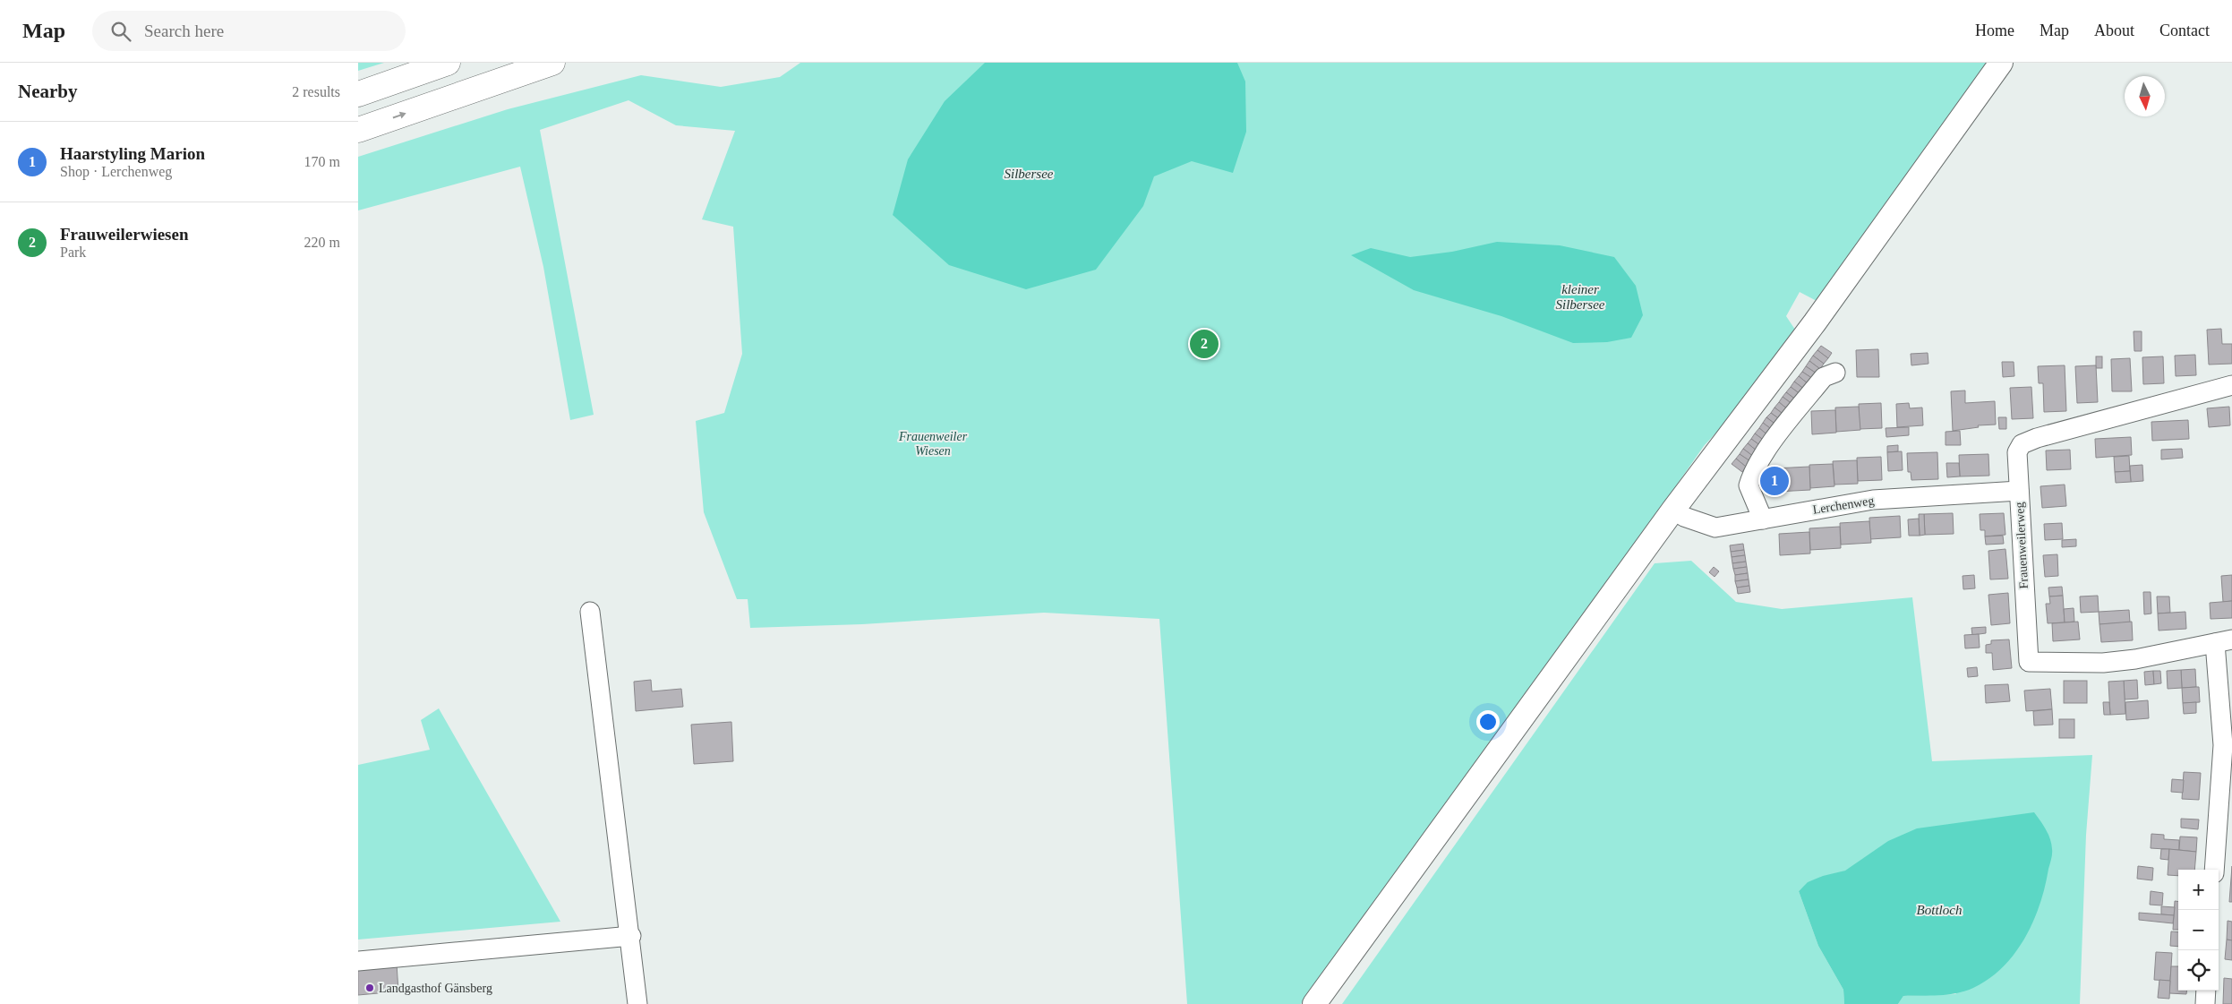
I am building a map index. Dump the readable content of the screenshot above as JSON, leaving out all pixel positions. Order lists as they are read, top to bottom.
{
  "streets": {
    "street": ["Lerchenweg", "Frauenweilerweg"]
  },
  "crossings": [
    ["Lerchenweg", "Frauenweilerweg"]
  ],
  "water": ["Silbersee", "kleiner Silbersee", "Bottloch"],
  "parks": ["Frauenweiler Wiesen"],
  "places": ["Landgasthof Gänsberg"],
  "north": "bottom",
  "page": {
    "header": "Map",
    "search": "Search here",
    "nav": [
      "Home",
      "Map",
      "About",
      "Contact"
    ],
    "heading": ["Nearby", "2 results"],
    "list": [
      {
        "mark": "1",
        "name": "Haarstyling Marion",
        "note": "Shop · Lerchenweg",
        "value": "170 m"
      },
      {
        "mark": "2",
        "name": "Frauweilerwiesen",
        "note": "Park",
        "value": "220 m"
      }
    ],
    "pins": ["2", "1"],
    "map_buttons": ["+", "−"]
  }
}
